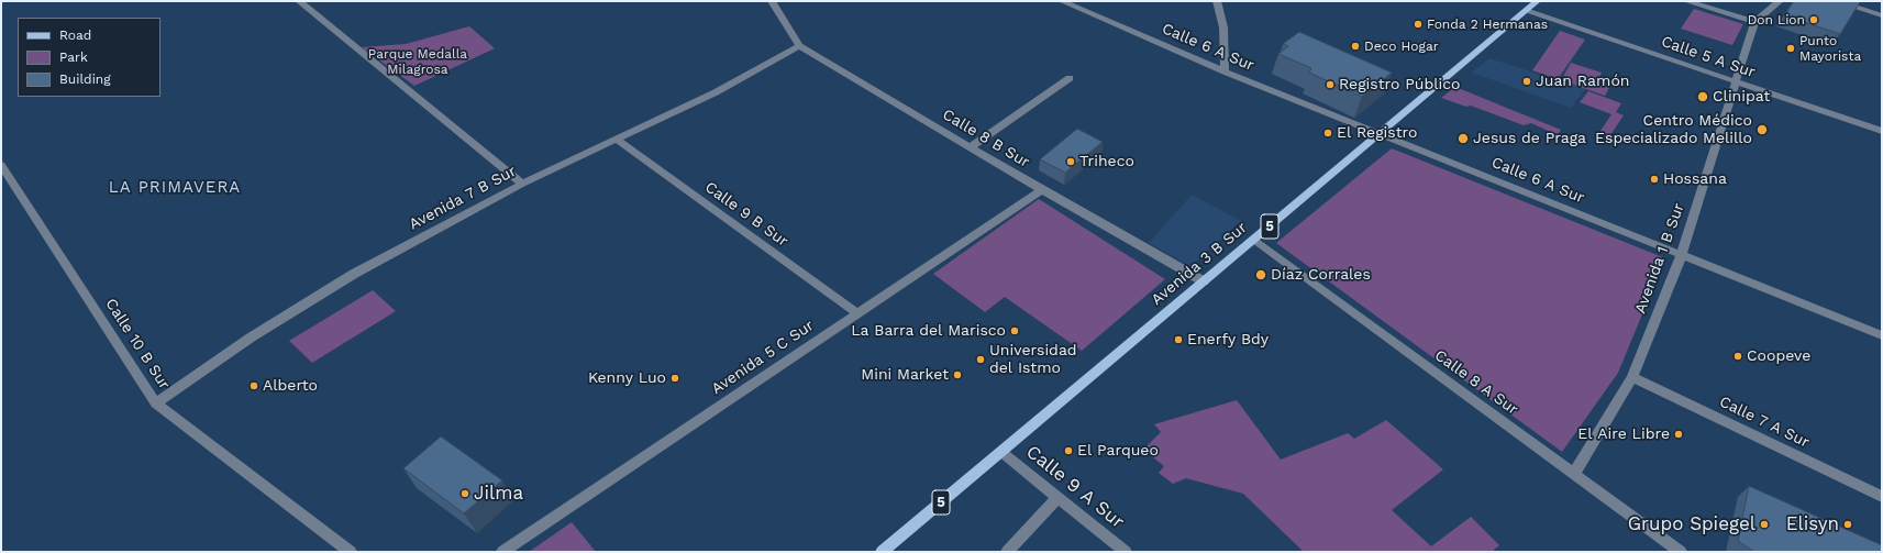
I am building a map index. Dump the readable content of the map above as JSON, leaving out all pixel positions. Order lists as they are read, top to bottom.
{
  "streets": {
    "main road": ["5", "Avenida 3 B Sur"],
    "street": [
      "Calle 6 A Sur",
      "Calle 5 A Sur",
      "Calle 8 B Sur",
      "Avenida 7 B Sur",
      "Calle 9 B Sur",
      "Avenida 1 B Sur",
      "Calle 10 B Sur",
      "Avenida 5 C Sur",
      "Calle 8 A Sur",
      "Calle 7 A Sur",
      "Calle 9 A Sur"
    ]
  },
  "crossings": [
    ["Calle 6 A Sur", "Avenida 1 B Sur"],
    ["Calle 6 A Sur", "Avenida 3 B Sur"],
    ["Calle 5 A Sur", "Avenida 1 B Sur"],
    ["Calle 5 A Sur", "Avenida 3 B Sur"],
    ["Calle 8 B Sur", "Avenida 7 B Sur"],
    ["Calle 8 B Sur", "Avenida 3 B Sur"],
    ["Calle 8 B Sur", "Avenida 5 C Sur"],
    ["Avenida 7 B Sur", "Calle 9 B Sur"],
    ["Avenida 7 B Sur", "Calle 10 B Sur"],
    ["Calle 9 B Sur", "Avenida 5 C Sur"],
    ["Avenida 1 B Sur", "Calle 8 A Sur"],
    ["Avenida 1 B Sur", "Calle 7 A Sur"],
    ["Avenida 3 B Sur", "Calle 8 A Sur"],
    ["Avenida 3 B Sur", "Calle 9 A Sur"]
  ],
  "districts": ["LA PRIMAVERA"],
  "parks": ["Parque Medalla Milagrosa"],
  "places": [
    "Don Lion",
    "Fonda 2 Hermanas",
    "Deco Hogar",
    "Punto Mayorista",
    "Juan Ramón",
    "Registro Público",
    "Clinipat",
    "Centro Médico Especializado Melillo",
    "El Registro",
    "Jesus de Praga",
    "Triheco",
    "Hossana",
    "Díaz Corrales",
    "La Barra del Marisco",
    "Enerfy Bdy",
    "Coopeve",
    "Universidad del Istmo",
    "Mini Market",
    "Kenny Luo",
    "Alberto",
    "El Aire Libre",
    "El Parqueo",
    "Jilma",
    "Grupo Spiegel",
    "Elisyn"
  ],
  "legend": ["Road", "Park", "Building"]
}
